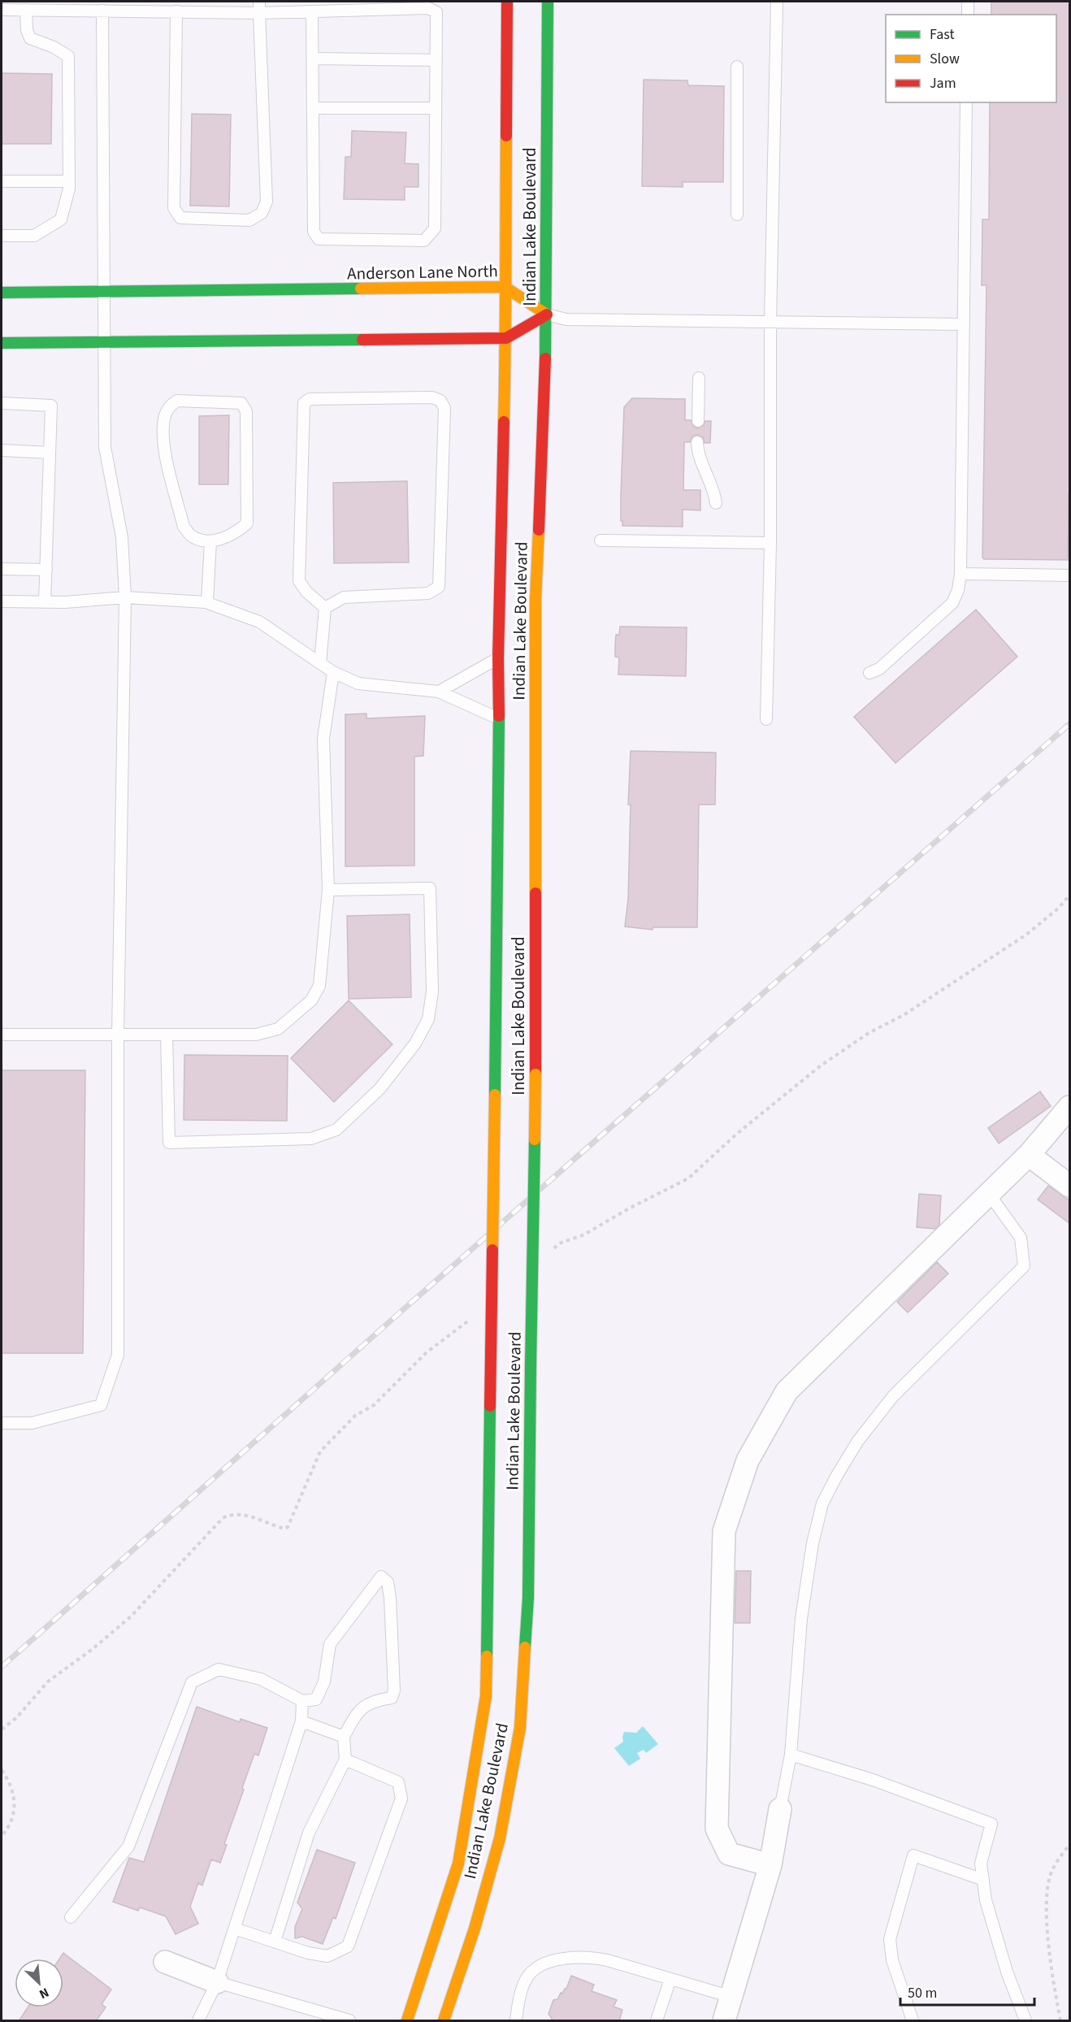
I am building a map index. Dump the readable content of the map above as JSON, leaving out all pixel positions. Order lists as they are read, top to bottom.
{
  "streets": {
    "main road": ["Indian Lake Boulevard", "Anderson Lane North"]
  },
  "crossings": [
    ["Indian Lake Boulevard", "Anderson Lane North"]
  ],
  "legend": ["Fast", "Slow", "Jam"],
  "scale_bar": "50 m",
  "north": "bottom right"
}
